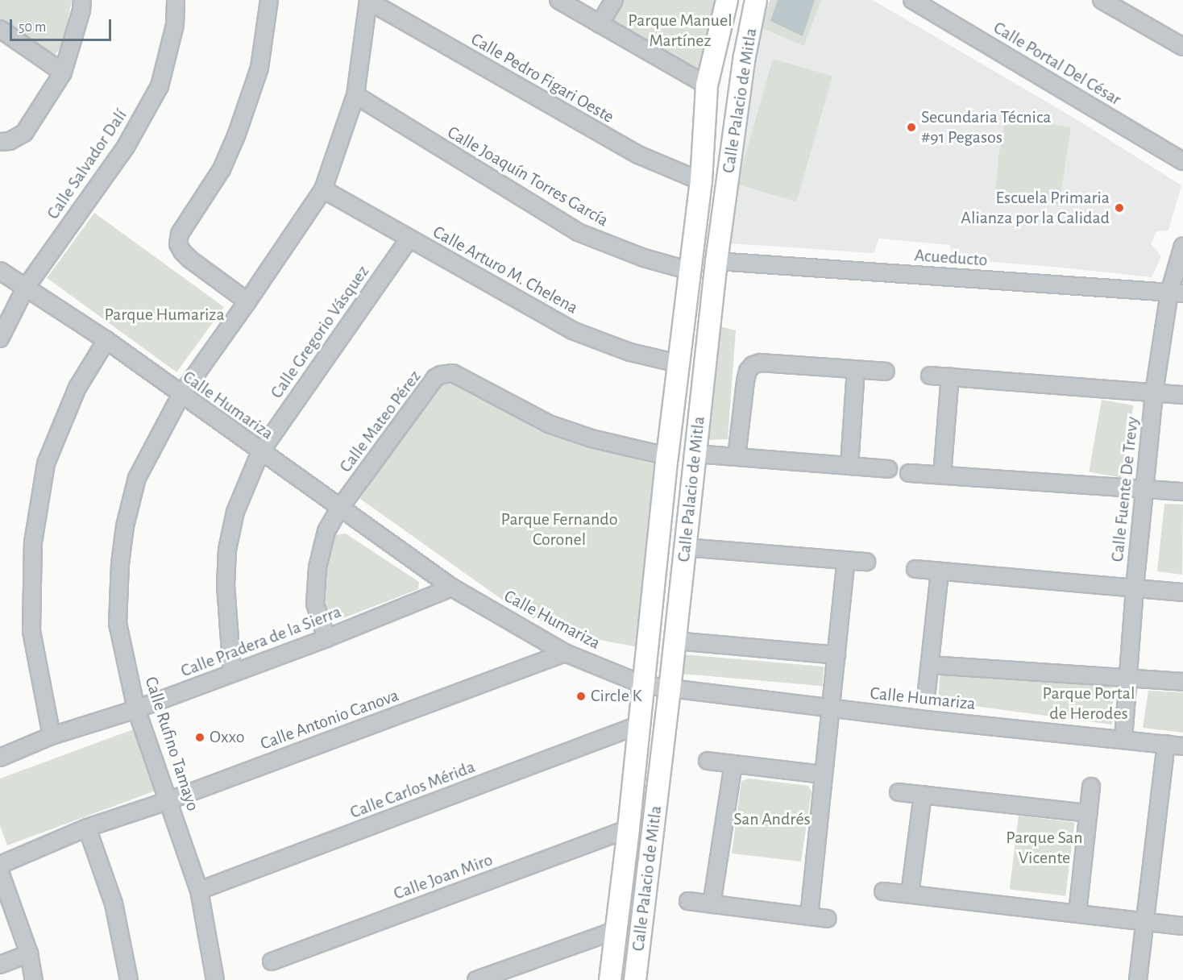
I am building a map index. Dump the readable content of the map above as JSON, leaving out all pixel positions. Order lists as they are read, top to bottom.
{
  "streets": {
    "main road": ["Calle Palacio de Mitla"],
    "street": [
      "Calle Portal Del César",
      "Calle Pedro Figari Oeste",
      "Calle Salvador Dalí",
      "Calle Joaquín Torres García",
      "Acueducto",
      "Calle Arturo M. Chelena",
      "Calle Gregorio Vásquez",
      "Calle Humariza",
      "Calle Mateo Pérez",
      "Calle Fuente De Trevy",
      "Calle Pradera de la Sierra",
      "Calle Antonio Canova",
      "Calle Rufino Tamayo",
      "Calle Carlos Mérida",
      "Calle Joan Miro"
    ]
  },
  "crossings": [
    ["Calle Pedro Figari Oeste", "Calle Palacio de Mitla"],
    ["Calle Pedro Figari Oeste", "Calle Rufino Tamayo"],
    ["Calle Palacio de Mitla", "Calle Joaquín Torres García"],
    ["Calle Palacio de Mitla", "Acueducto"],
    ["Calle Palacio de Mitla", "Calle Arturo M. Chelena"],
    ["Calle Palacio de Mitla", "Calle Humariza"],
    ["Calle Palacio de Mitla", "Calle Mateo Pérez"],
    ["Calle Palacio de Mitla", "Calle Carlos Mérida"],
    ["Calle Palacio de Mitla", "Calle Joan Miro"],
    ["Calle Salvador Dalí", "Calle Humariza"],
    ["Calle Joaquín Torres García", "Calle Rufino Tamayo"],
    ["Acueducto", "Calle Fuente De Trevy"],
    ["Calle Arturo M. Chelena", "Calle Gregorio Vásquez"],
    ["Calle Arturo M. Chelena", "Calle Rufino Tamayo"],
    ["Calle Gregorio Vásquez", "Calle Humariza"],
    ["Calle Gregorio Vásquez", "Calle Pradera de la Sierra"],
    ["Calle Humariza", "Calle Mateo Pérez"],
    ["Calle Humariza", "Calle Fuente De Trevy"],
    ["Calle Humariza", "Calle Pradera de la Sierra"],
    ["Calle Humariza", "Calle Antonio Canova"],
    ["Calle Humariza", "Calle Rufino Tamayo"],
    ["Calle Mateo Pérez", "Calle Pradera de la Sierra"],
    ["Calle Pradera de la Sierra", "Calle Rufino Tamayo"],
    ["Calle Antonio Canova", "Calle Rufino Tamayo"],
    ["Calle Rufino Tamayo", "Calle Carlos Mérida"]
  ],
  "parks": [
    "Parque Manuel Martínez",
    "Parque Humariza",
    "Parque Fernando Coronel",
    "Parque Portal de Herodes",
    "San Andrés",
    "Parque San Vicente"
  ],
  "places": [
    "Secundaria Técnica #91 Pegasos",
    "Escuela Primaria Alianza por la Calidad",
    "Circle K",
    "Oxxo"
  ],
  "scale_bar": "50 m"
}
